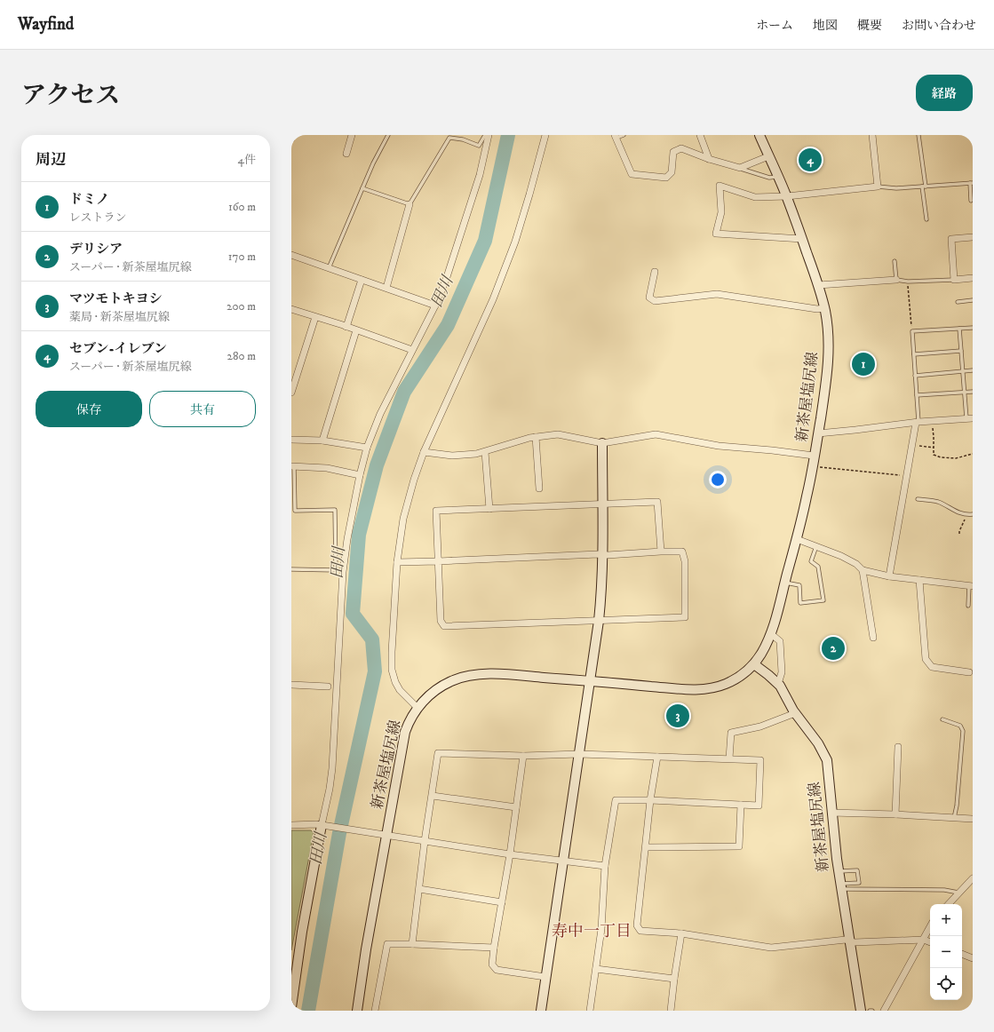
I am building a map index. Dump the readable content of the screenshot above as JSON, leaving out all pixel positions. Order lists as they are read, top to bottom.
{
  "streets": {
    "main road": ["新茶屋塩尻線"]
  },
  "districts": ["寿中一丁目"],
  "water": ["田川"],
  "page": {
    "header": "Wayfind",
    "nav": [
      "ホーム",
      "地図",
      "概要",
      "お問い合わせ"
    ],
    "title": "アクセス",
    "buttons": [
      "経路",
      ["保存", "共有"]
    ],
    "heading": ["周辺", "4件"],
    "pins": [
      "4",
      "1",
      "2",
      "3"
    ],
    "list": [
      {
        "mark": "1",
        "name": "ドミノ",
        "note": "レストラン",
        "value": "160 m"
      },
      {
        "mark": "2",
        "name": "デリシア",
        "note": "スーパー · 新茶屋塩尻線",
        "value": "170 m"
      },
      {
        "mark": "3",
        "name": "マツモトキヨシ",
        "note": "薬局 · 新茶屋塩尻線",
        "value": "200 m"
      },
      {
        "mark": "4",
        "name": "セブン-イレブン",
        "note": "スーパー · 新茶屋塩尻線",
        "value": "280 m"
      }
    ],
    "map_buttons": ["+", "−"]
  }
}
